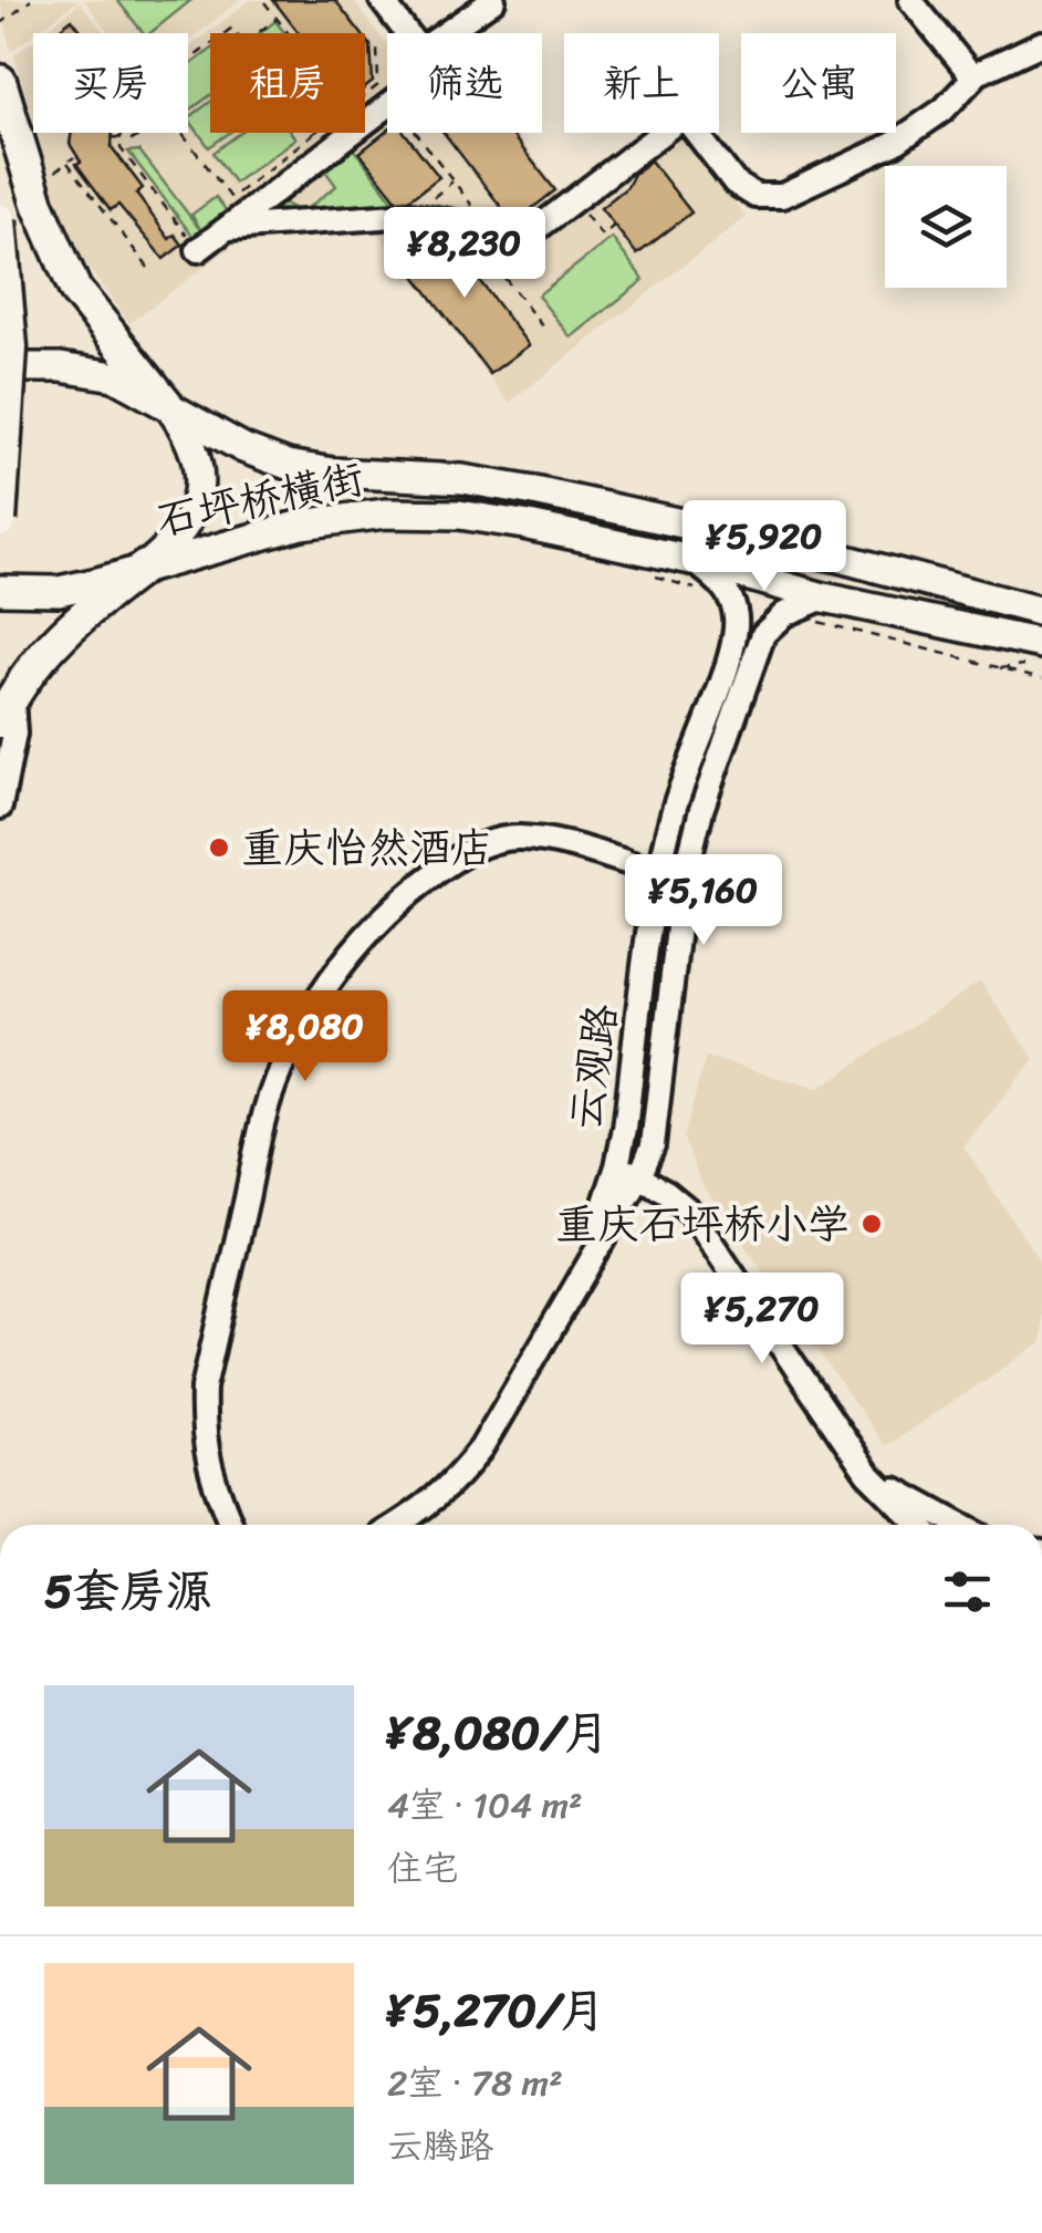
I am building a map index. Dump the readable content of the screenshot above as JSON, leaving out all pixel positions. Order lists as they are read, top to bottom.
{
  "streets": {
    "main road": ["石坪桥横街"],
    "street": ["云观路"]
  },
  "places": ["重庆怡然酒店", "重庆石坪桥小学"],
  "page": {
    "chip": [
      "买房",
      "租房",
      "筛选",
      "新上",
      "公寓"
    ],
    "price": [
      "¥8,230",
      "¥5,920",
      "¥5,160",
      "¥8,080",
      "¥5,270"
    ],
    "heading": "5套房源",
    "list": [
      {
        "name": "¥8,080/月",
        "note": "4室 · 104 m² · 住宅"
      },
      {
        "name": "¥5,270/月",
        "note": "2室 · 78 m² · 云腾路"
      }
    ]
  }
}
